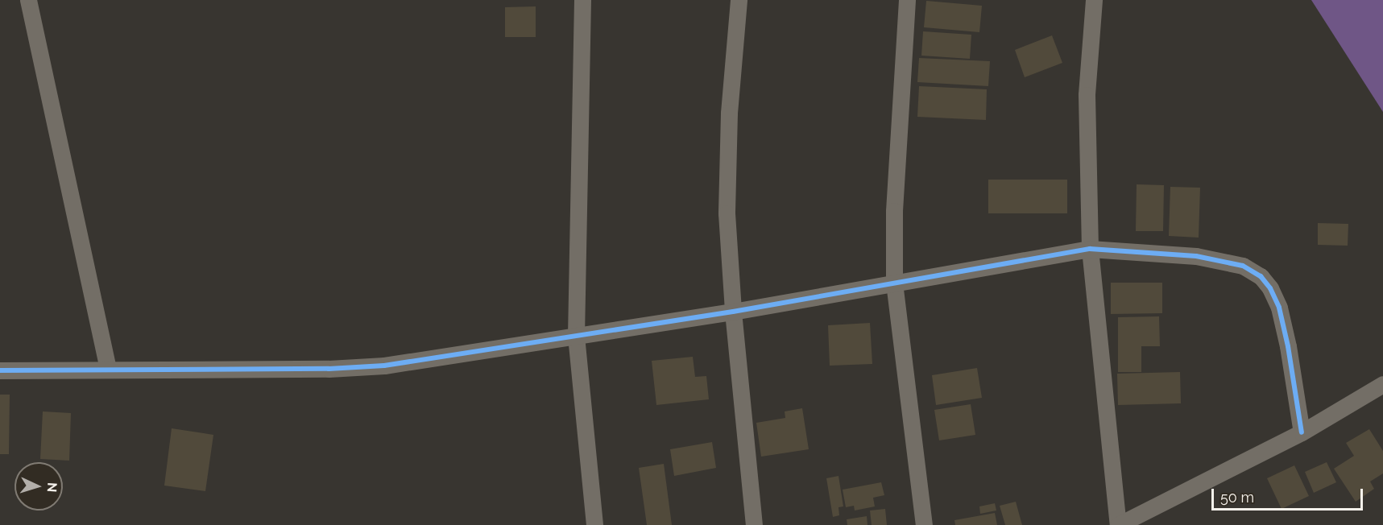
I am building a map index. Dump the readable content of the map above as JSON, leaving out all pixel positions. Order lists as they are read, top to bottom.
{
  "scale_bar": "50 m",
  "north": "right"
}
